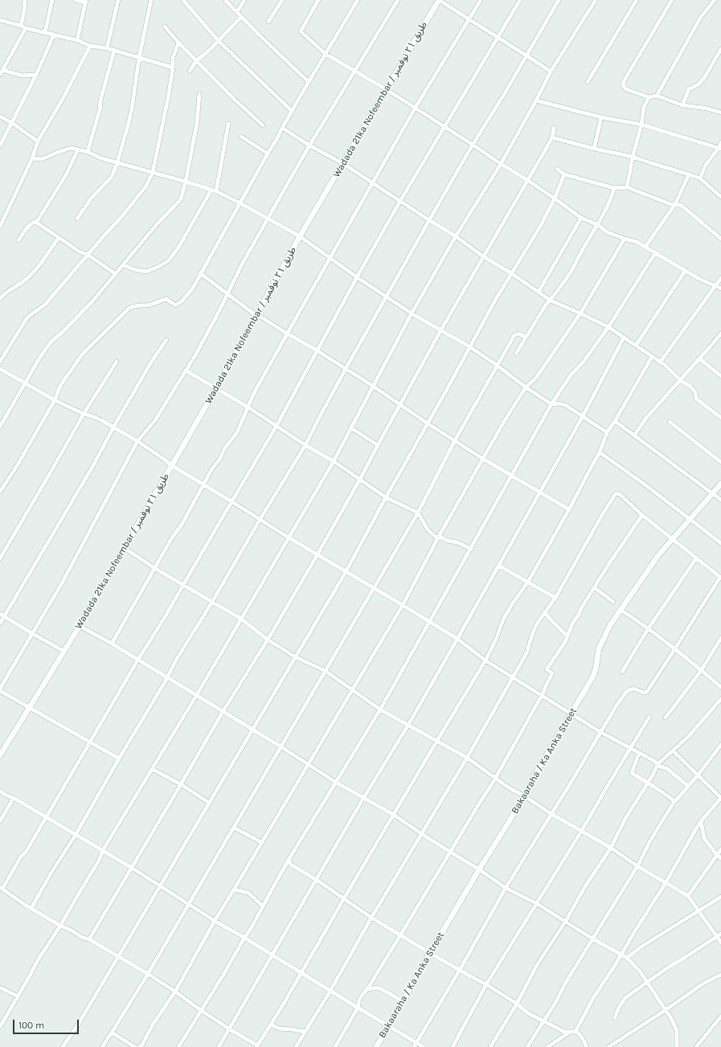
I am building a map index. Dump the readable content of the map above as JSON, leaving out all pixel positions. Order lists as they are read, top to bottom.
{
  "streets": {
    "street": ["Wadada 21ka Nofeembar / طريق ٢١ نوفمبر", "Bakaaraha / Ka Anka Street"]
  },
  "scale_bar": "100 m"
}
